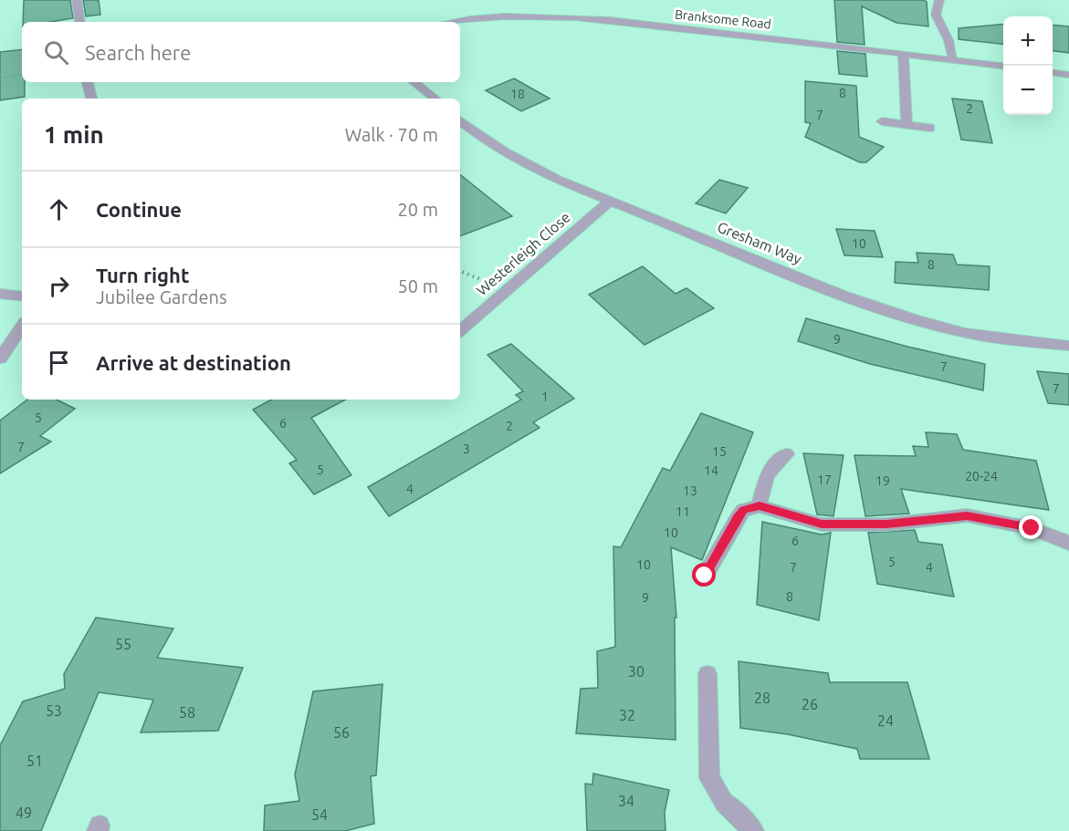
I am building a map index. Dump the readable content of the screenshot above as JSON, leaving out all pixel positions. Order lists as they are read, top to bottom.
{
  "streets": {
    "street": ["Branksome Road", "Gresham Way", "Westerleigh Close"]
  },
  "crossings": [
    ["Gresham Way", "Westerleigh Close"]
  ],
  "house_numbers": [
    "8",
    "18",
    "2",
    "7",
    "10",
    "8",
    "9",
    "7",
    "7",
    "1",
    "5",
    "6",
    "2",
    "7",
    "3",
    "15",
    "5",
    "14",
    "20-24",
    "17",
    "19",
    "4",
    "13",
    "11",
    "10",
    "6",
    "5",
    "10",
    "7",
    "4",
    "8",
    "9",
    "55",
    "30",
    "28",
    "26",
    "53",
    "58",
    "32",
    "24",
    "56",
    "51",
    "34",
    "49",
    "54"
  ],
  "page": {
    "map_buttons": ["+", "−"],
    "search": "Search here",
    "heading": ["1 min", "Walk · 70 m"],
    "list": [
      ["Continue", "20 m"],
      ["Turn right", "Jubilee Gardens", "50 m"],
      "Arrive at destination"
    ]
  }
}
